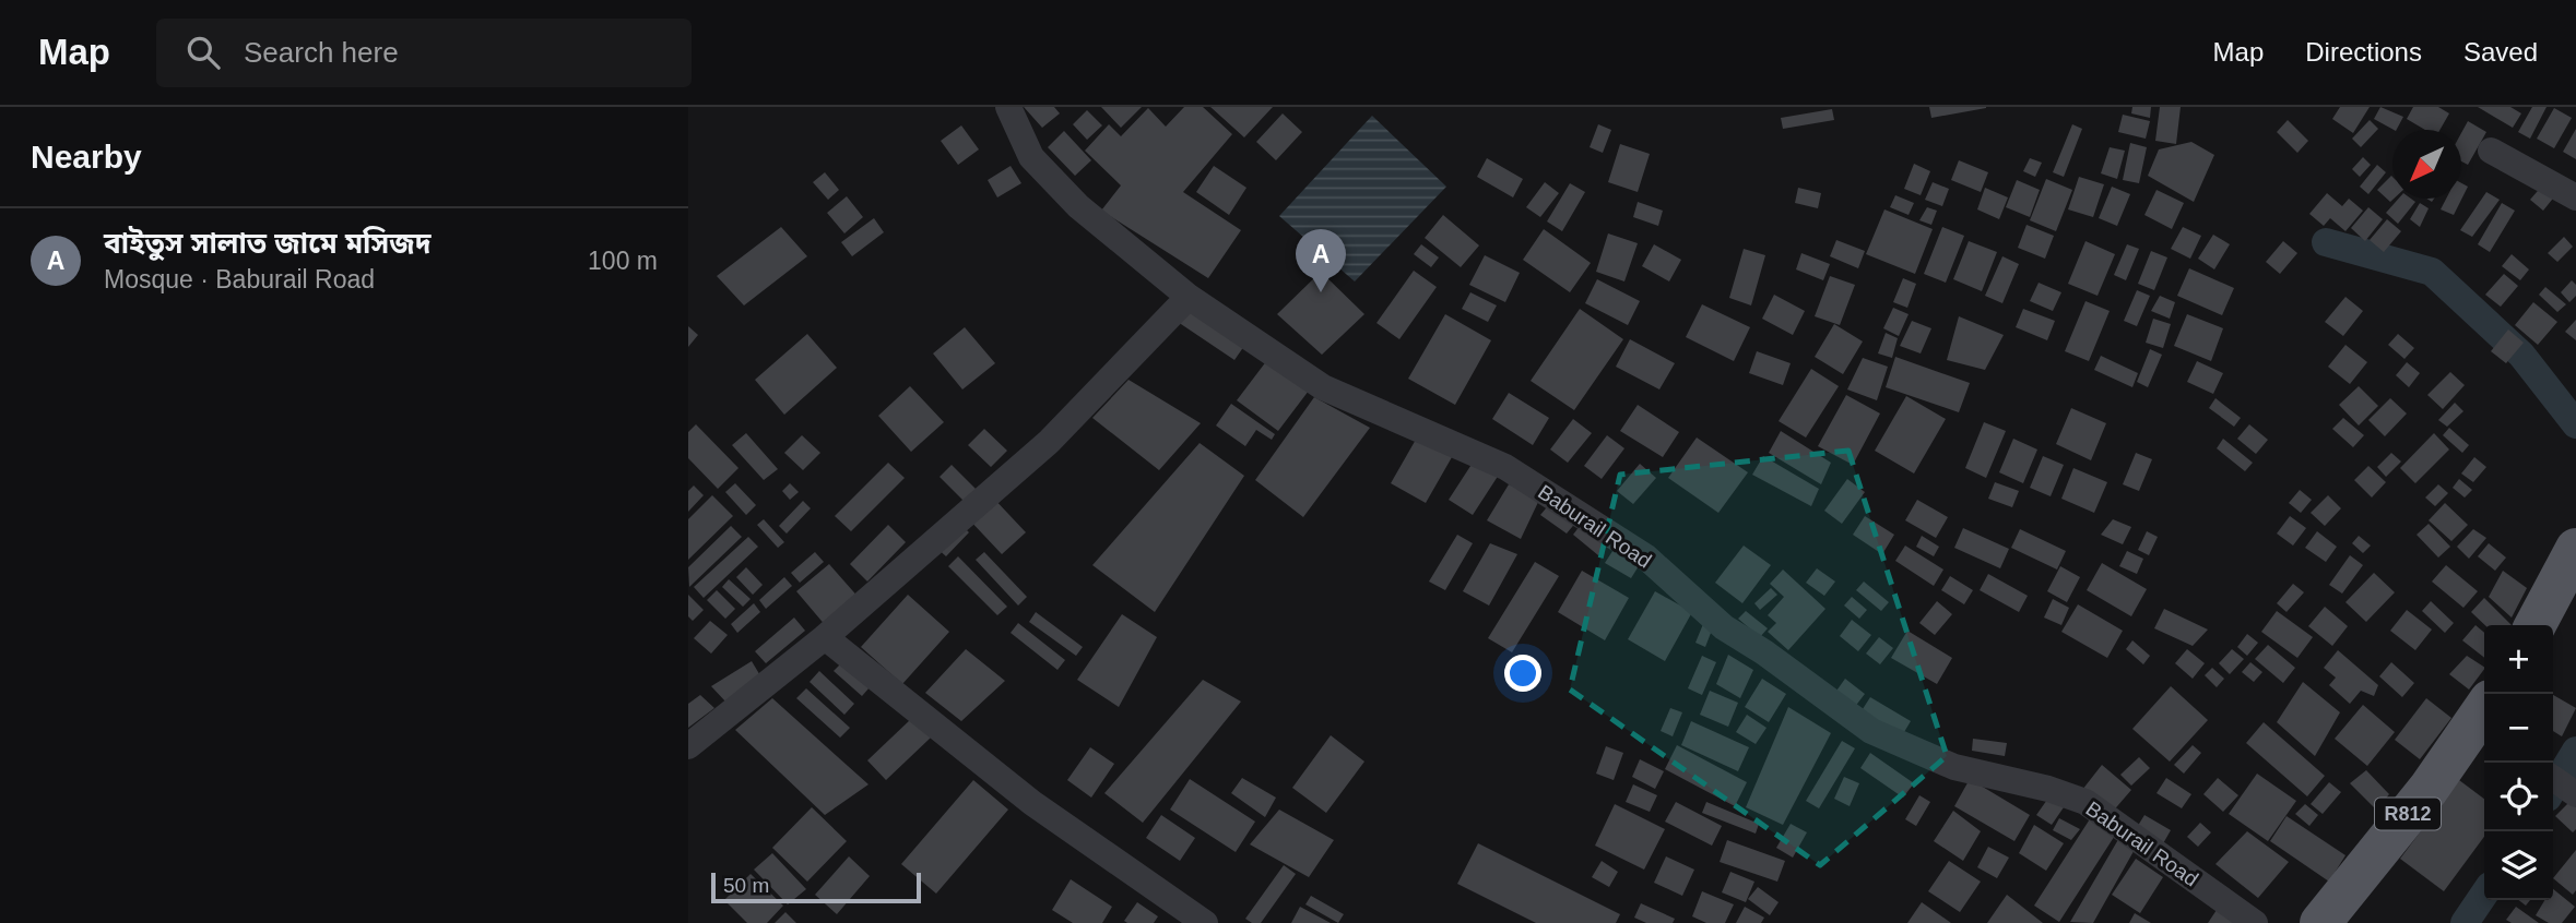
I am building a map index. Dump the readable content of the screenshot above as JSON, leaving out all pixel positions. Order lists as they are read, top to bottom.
{
  "streets": {
    "main road": ["R812"],
    "street": ["Baburail Road"]
  },
  "scale_bar": "50 m",
  "north": "bottom left",
  "page": {
    "header": "Map",
    "search": "Search here",
    "nav": ["Map", "Directions", "Saved"],
    "heading": "Nearby",
    "list": [
      {
        "mark": "A",
        "name": "বাইতুস সালাত জামে মসিজদ",
        "note": "Mosque · Baburail Road",
        "value": "100 m"
      }
    ],
    "pins": "A",
    "map_buttons": ["+", "−"],
    "scale": "50 m"
  }
}
